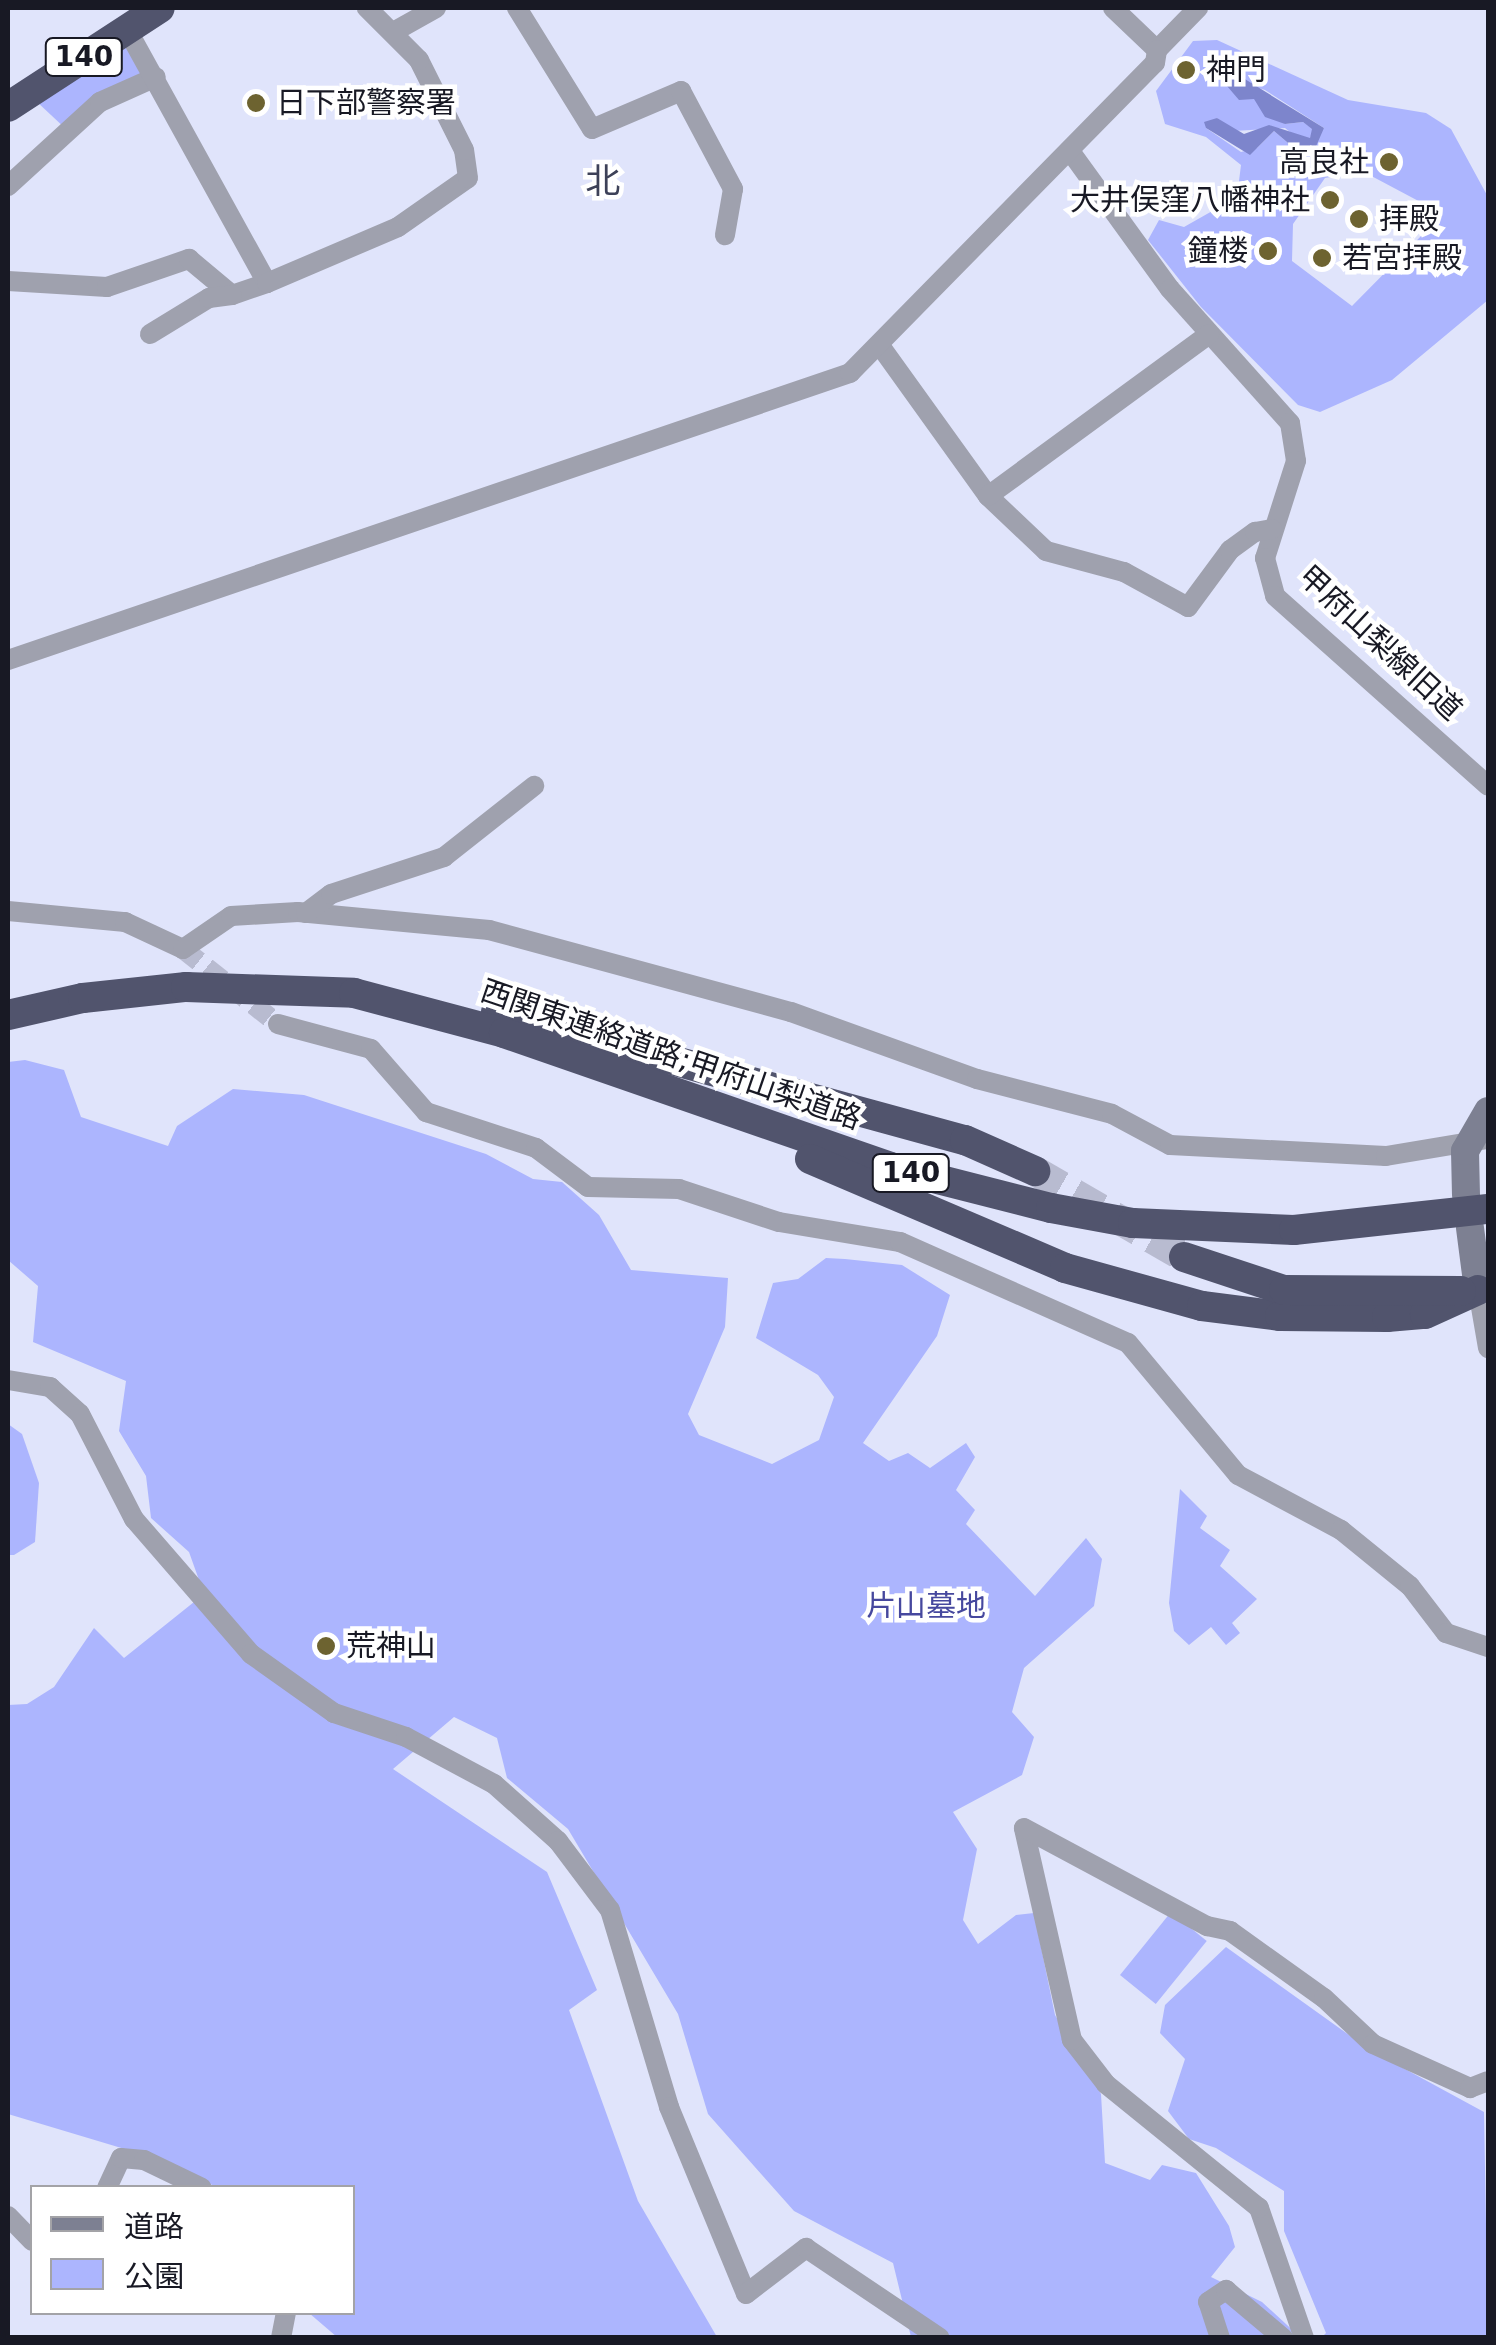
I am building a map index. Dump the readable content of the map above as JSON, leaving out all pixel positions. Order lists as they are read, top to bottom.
{
  "streets": {
    "highway": ["140", "西関東連絡道路;甲府山梨道路"],
    "street": ["甲府山梨線旧道"]
  },
  "districts": ["北"],
  "parks": ["片山墓地"],
  "places": [
    "神門",
    "日下部警察署",
    "高良社",
    "大井俣窪八幡神社",
    "拝殿",
    "鐘楼",
    "若宮拝殿",
    "荒神山"
  ],
  "legend": ["道路", "公園"]
}
